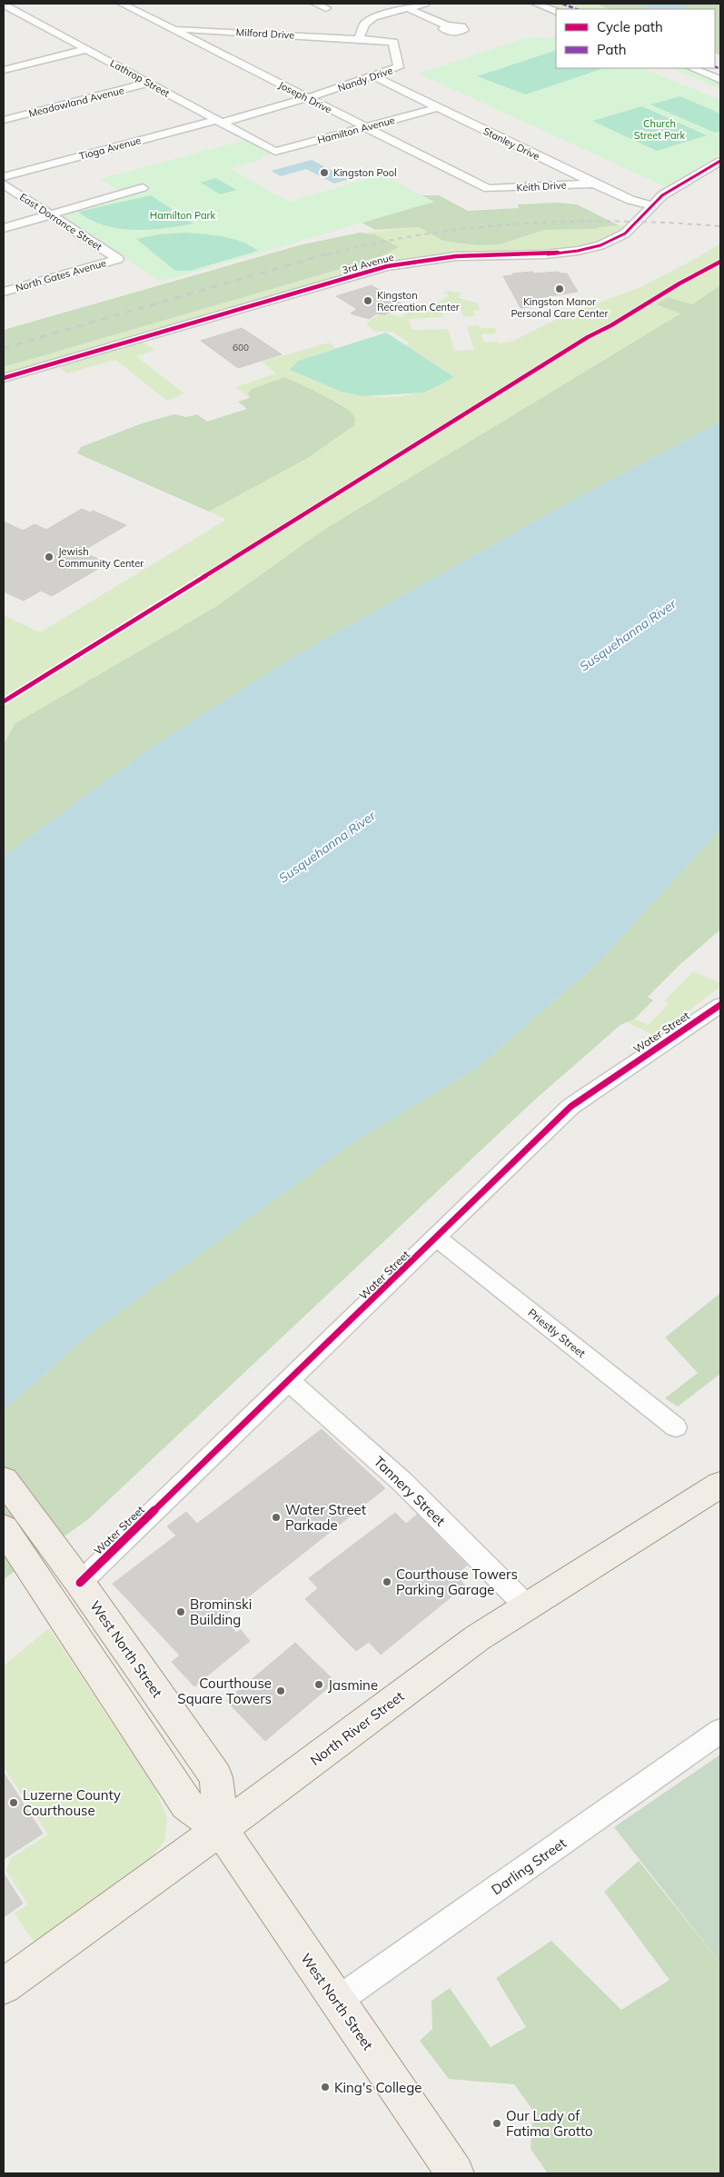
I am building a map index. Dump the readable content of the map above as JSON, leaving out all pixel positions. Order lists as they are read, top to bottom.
{
  "streets": {
    "main road": ["West North Street", "North River Street"],
    "street": [
      "Milford Drive",
      "Lathrop Street",
      "Nandy Drive",
      "Joseph Drive",
      "Meadowland Avenue",
      "Hamilton Avenue",
      "Stanley Drive",
      "Tioga Avenue",
      "Keith Drive",
      "East Dorrance Street",
      "3rd Avenue",
      "North Gates Avenue",
      "Water Street",
      "Priestly Street",
      "Tannery Street",
      "Darling Street"
    ]
  },
  "crossings": [
    ["Milford Drive", "Nandy Drive"],
    ["Milford Drive", "Joseph Drive"],
    ["Lathrop Street", "Nandy Drive"],
    ["Lathrop Street", "Meadowland Avenue"],
    ["Lathrop Street", "Hamilton Avenue"],
    ["Lathrop Street", "Tioga Avenue"],
    ["Nandy Drive", "Joseph Drive"],
    ["Nandy Drive", "Stanley Drive"],
    ["Nandy Drive", "Tioga Avenue"],
    ["Joseph Drive", "Hamilton Avenue"],
    ["Joseph Drive", "Keith Drive"],
    ["Hamilton Avenue", "Stanley Drive"],
    ["Stanley Drive", "Keith Drive"],
    ["Stanley Drive", "3rd Avenue"],
    ["East Dorrance Street", "North Gates Avenue"],
    ["Water Street", "Priestly Street"],
    ["Water Street", "Tannery Street"],
    ["Water Street", "West North Street"],
    ["Tannery Street", "North River Street"],
    ["West North Street", "North River Street"],
    ["West North Street", "Darling Street"]
  ],
  "water": ["Susquehanna River"],
  "parks": ["Church Street Park", "Hamilton Park"],
  "places": [
    "Kingston Pool",
    "Kingston Manor Personal Care Center",
    "Kingston Recreation Center",
    "Jewish Community Center",
    "Water Street Parkade",
    "Courthouse Towers Parking Garage",
    "Brominski Building",
    "Jasmine",
    "Courthouse Square Towers",
    "Luzerne County Courthouse",
    "King's College",
    "Our Lady of Fatima Grotto"
  ],
  "house_numbers": ["600"],
  "legend": ["Cycle path", "Path"]
}
